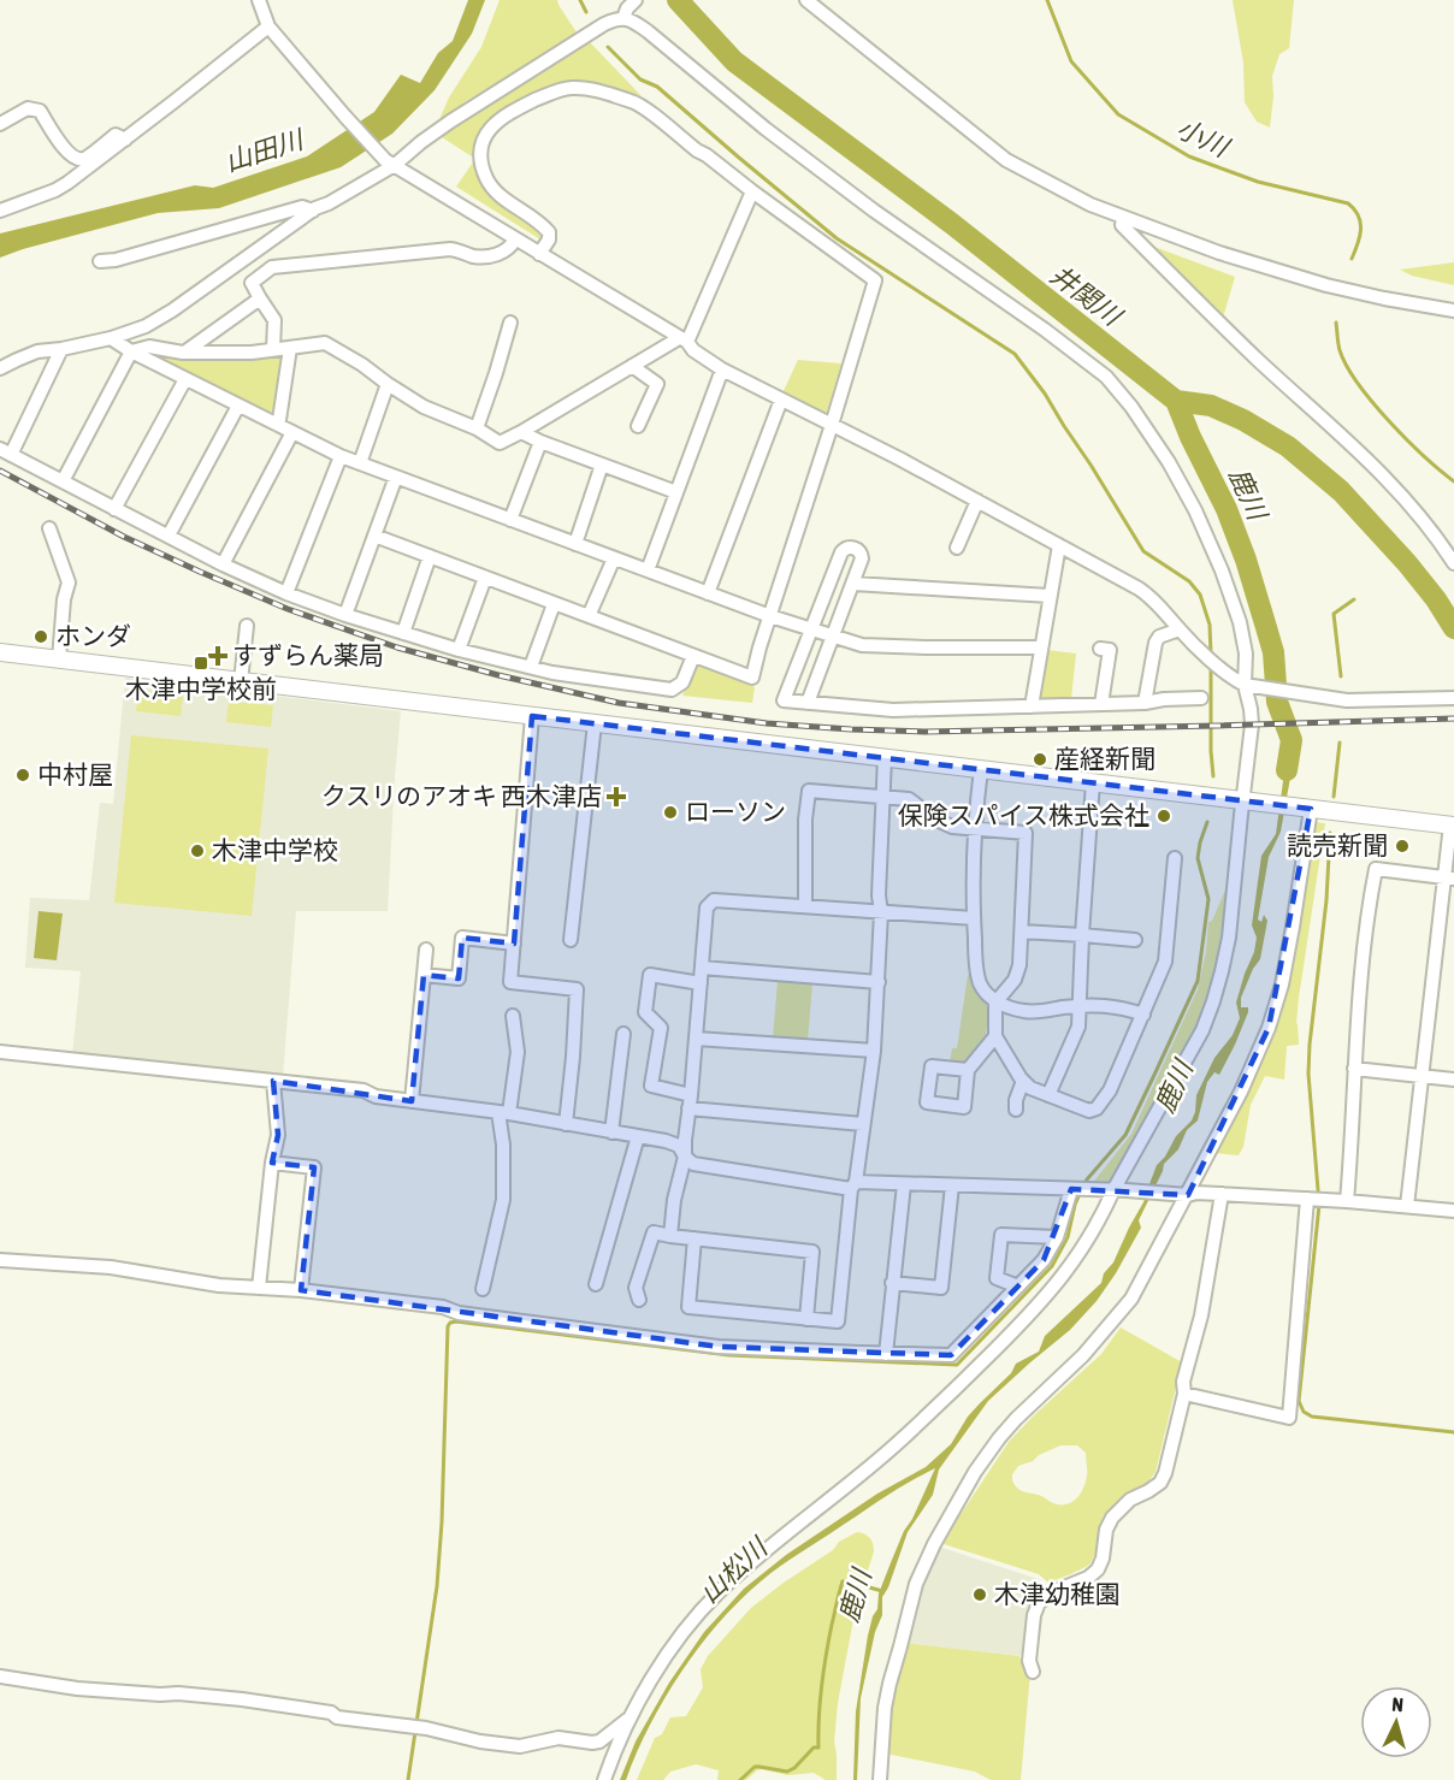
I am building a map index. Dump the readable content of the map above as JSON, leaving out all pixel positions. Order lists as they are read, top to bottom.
{
  "water": [
    "小川",
    "山田川",
    "井関川",
    "鹿川",
    "山松川"
  ],
  "places": {
    "other": [
      "ホンダ",
      "産経新聞",
      "中村屋",
      "ローソン",
      "保険スパイス株式会社",
      "読売新聞",
      "木津中学校",
      "木津幼稚園"
    ],
    "health": ["すずらん薬局", "クスリのアオキ 西木津店"],
    "transit": ["木津中学校前"]
  },
  "north": "top"
}
